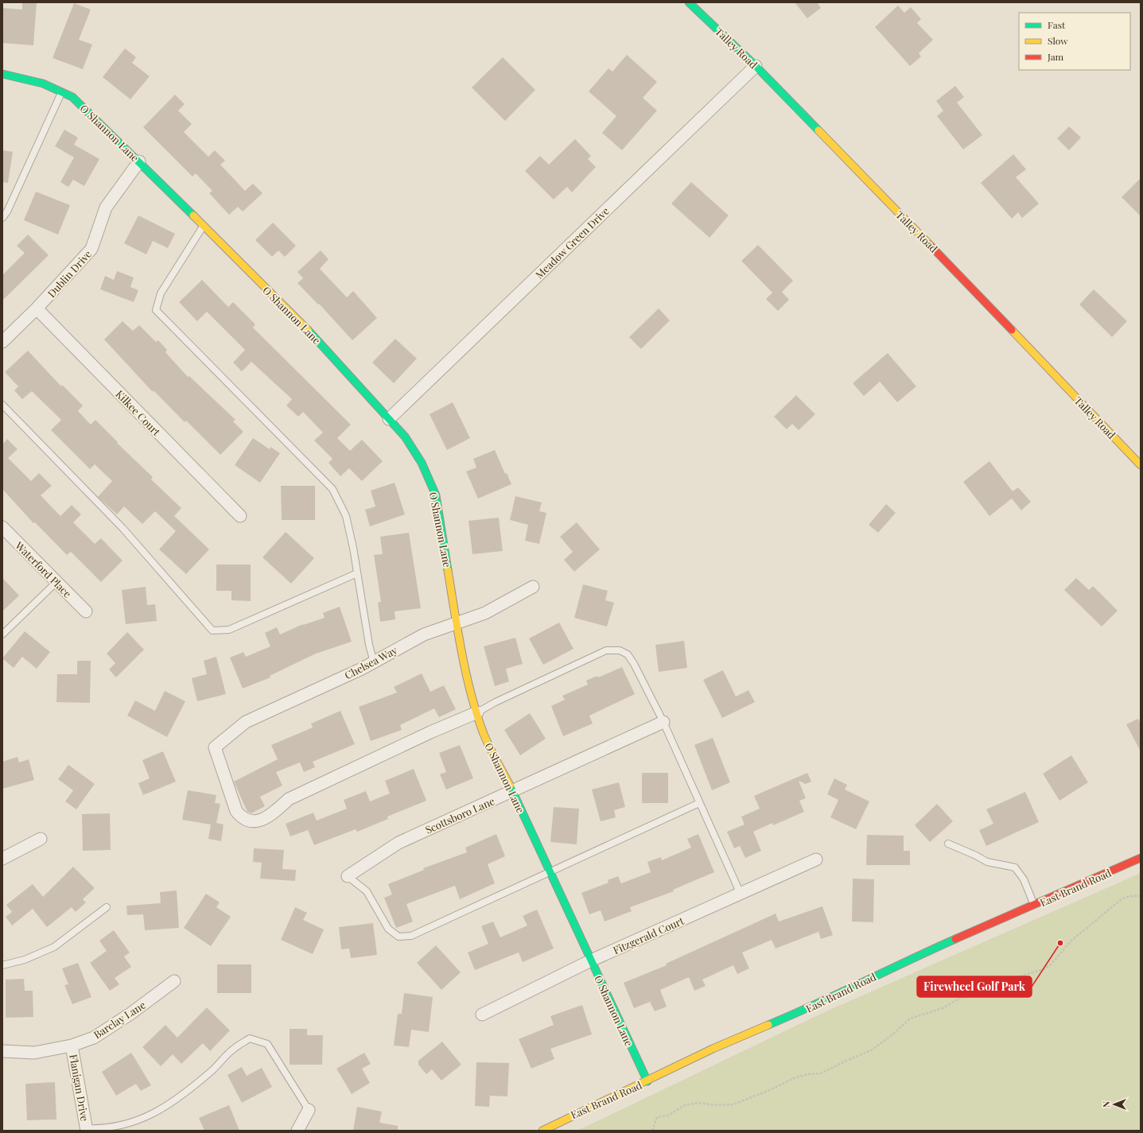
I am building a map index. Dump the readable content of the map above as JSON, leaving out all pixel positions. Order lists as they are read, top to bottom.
{
  "streets": {
    "street": [
      "Talley Road",
      "O Shannon Lane",
      "Meadow Green Drive",
      "Dublin Drive",
      "Kilkee Court",
      "Waterford Place",
      "Chelsea Way",
      "Scottsboro Lane",
      "East Brand Road",
      "Fitzgerald Court",
      "Barclay Lane",
      "Flanigan Drive"
    ]
  },
  "crossings": [
    ["Talley Road", "Meadow Green Drive"],
    ["O Shannon Lane", "Meadow Green Drive"],
    ["O Shannon Lane", "Dublin Drive"],
    ["O Shannon Lane", "Chelsea Way"],
    ["O Shannon Lane", "Scottsboro Lane"],
    ["O Shannon Lane", "East Brand Road"],
    ["O Shannon Lane", "Fitzgerald Court"],
    ["Dublin Drive", "Kilkee Court"],
    ["Barclay Lane", "Flanigan Drive"]
  ],
  "places": ["Firewheel Golf Park"],
  "legend": ["Fast", "Slow", "Jam"],
  "north": "left"
}
